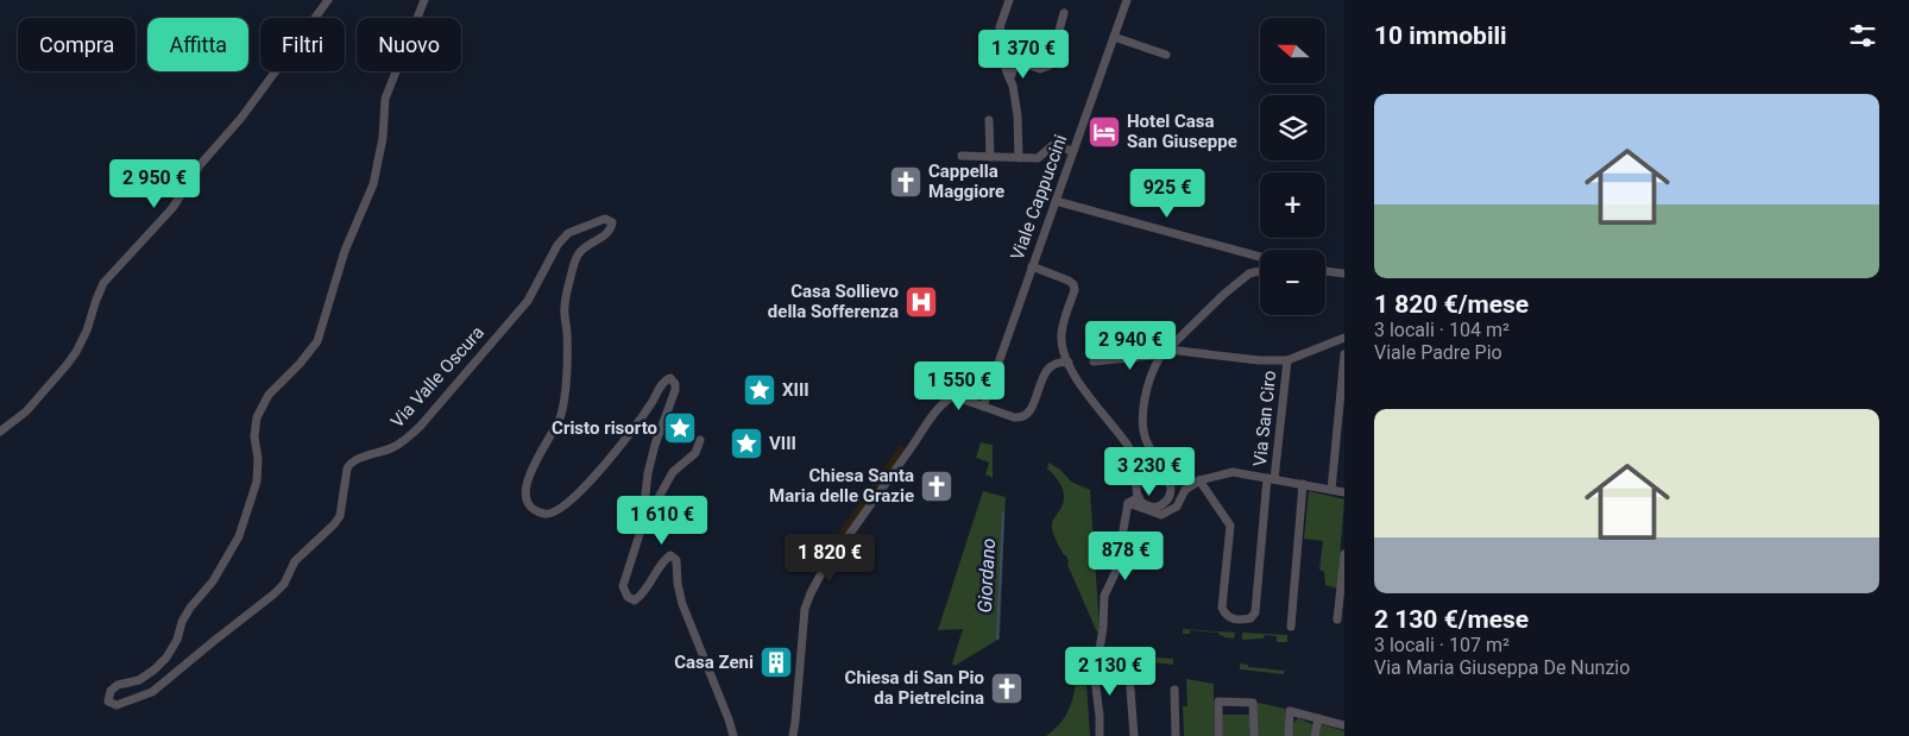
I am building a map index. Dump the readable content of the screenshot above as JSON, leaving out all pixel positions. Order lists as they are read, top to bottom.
{
  "streets": {
    "street": ["Viale Cappuccini", "Via Valle Oscura", "Via San Ciro"]
  },
  "water": ["Giordano"],
  "places": {
    "hotel": ["Hotel Casa San Giuseppe"],
    "church": ["Cappella Maggiore", "Chiesa Santa Maria delle Grazie", "Chiesa di San Pio da Pietrelcina"],
    "hospital": ["Casa Sollievo della Sofferenza"],
    "place": ["XIII", "Cristo risorto", "VIII"],
    "building": ["Casa Zeni"]
  },
  "north": "left",
  "page": {
    "heading": "10 immobili",
    "map_buttons": ["+", "−"],
    "chip": [
      "Compra",
      "Affitta",
      "Filtri",
      "Nuovo"
    ],
    "price": [
      "1 370 €",
      "2 950 €",
      "925 €",
      "2 940 €",
      "1 550 €",
      "3 230 €",
      "1 610 €",
      "878 €",
      "1 820 €",
      "2 130 €"
    ],
    "list": [
      {
        "name": "1 820 €/mese",
        "note": "3 locali · 104 m² · Viale Padre Pio"
      },
      {
        "name": "2 130 €/mese",
        "note": "3 locali · 107 m² · Via Maria Giuseppa De Nunzio"
      }
    ]
  }
}
